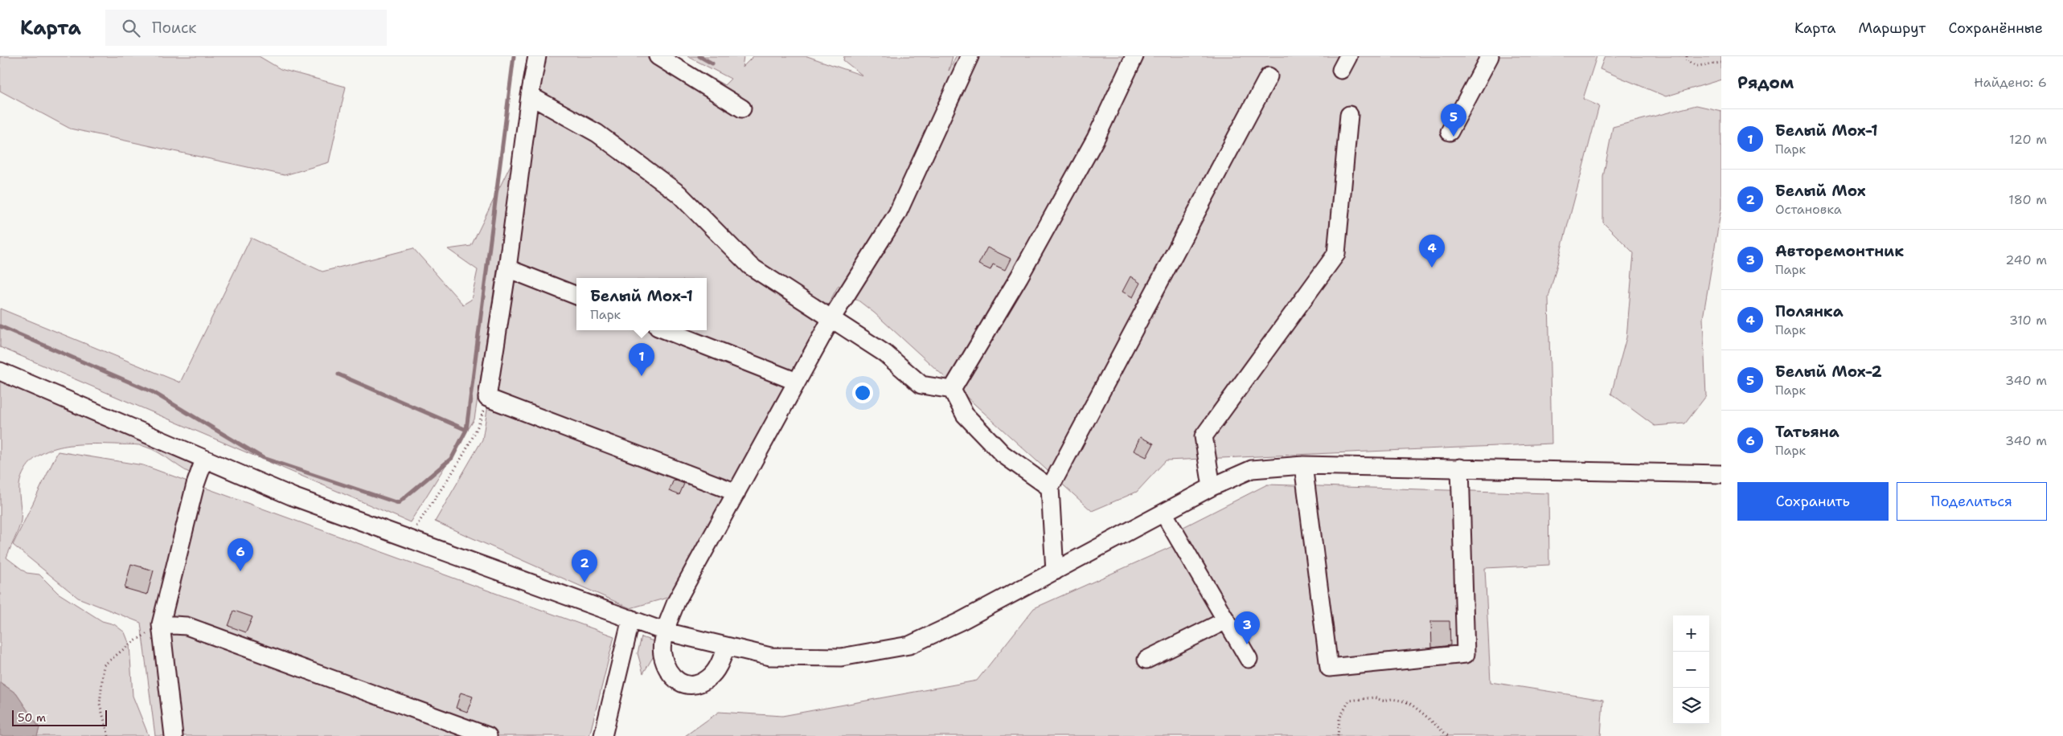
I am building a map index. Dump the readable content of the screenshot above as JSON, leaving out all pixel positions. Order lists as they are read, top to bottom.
{
  "scale_bar": "50 m",
  "page": {
    "header": "Карта",
    "search": "Поиск",
    "nav": ["Карта", "Маршрут", "Сохранённые"],
    "heading": ["Рядом", "Найдено: 6"],
    "pins": [
      "5",
      "4",
      "1",
      "6",
      "2",
      "3"
    ],
    "list": [
      {
        "mark": "1",
        "name": "Белый Мох-1",
        "note": "Парк",
        "value": "120 m"
      },
      {
        "mark": "2",
        "name": "Белый Мох",
        "note": "Остановка",
        "value": "180 m"
      },
      {
        "mark": "3",
        "name": "Авторемонтник",
        "note": "Парк",
        "value": "240 m"
      },
      {
        "mark": "4",
        "name": "Полянка",
        "note": "Парк",
        "value": "310 m"
      },
      {
        "mark": "5",
        "name": "Белый Мох-2",
        "note": "Парк",
        "value": "340 m"
      },
      {
        "mark": "6",
        "name": "Татьяна",
        "note": "Парк",
        "value": "340 m"
      }
    ],
    "popup": ["Белый Мох-1", "Парк"],
    "buttons": ["Сохранить", "Поделиться"],
    "map_buttons": ["+", "−"],
    "scale": "50 m"
  }
}
